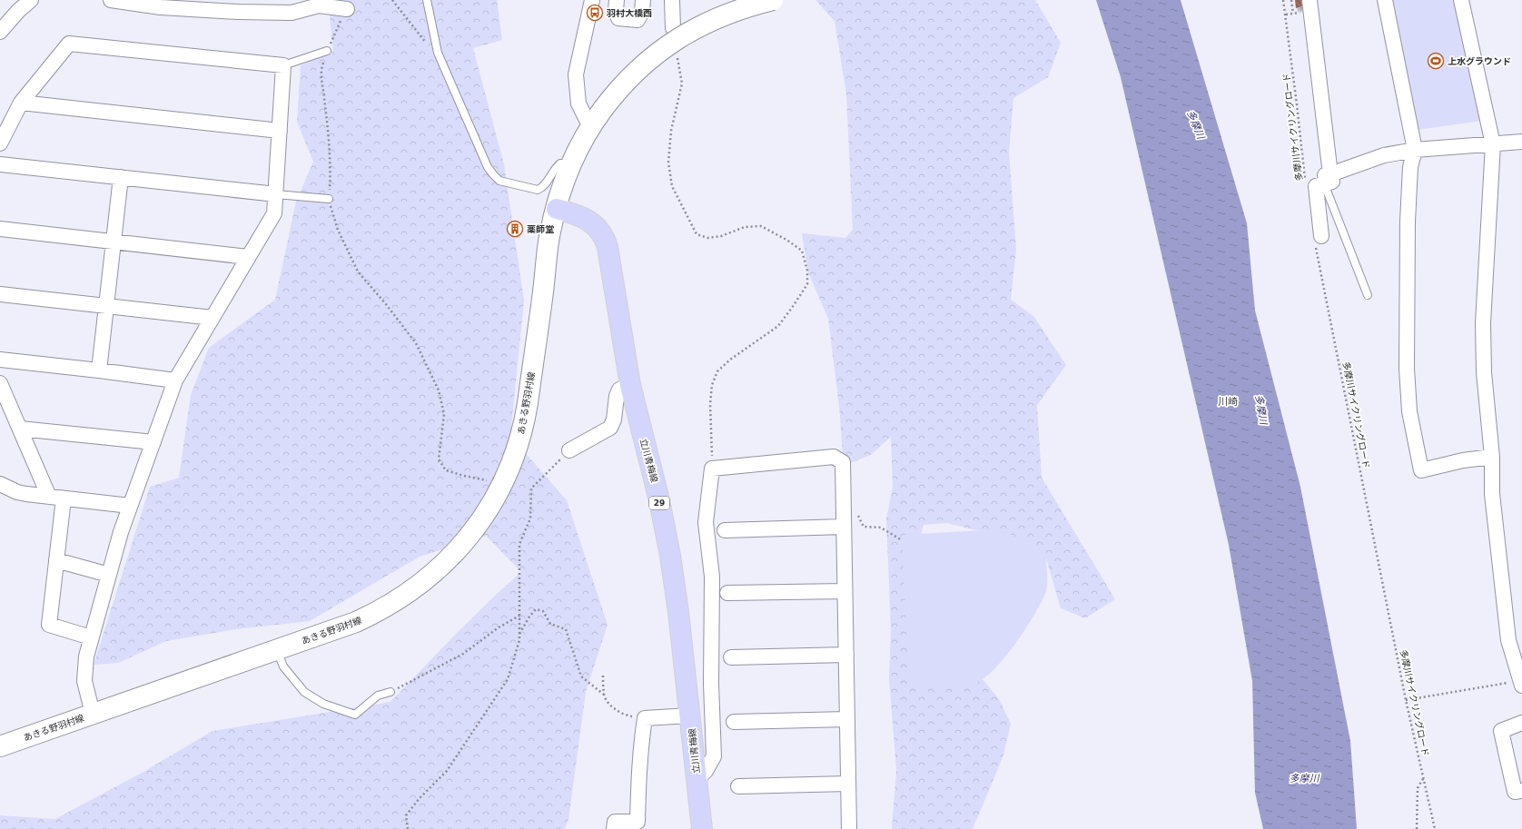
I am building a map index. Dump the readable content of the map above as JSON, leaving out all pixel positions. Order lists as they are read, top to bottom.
{
  "streets": {
    "main road": ["あきる野羽村線", "立川青梅線", "29"],
    "path": ["多摩川サイクリングロード"]
  },
  "crossings": [
    ["あきる野羽村線", "立川青梅線"]
  ],
  "districts": ["川崎"],
  "water": ["多摩川"],
  "places": {
    "bus stop": ["羽村大橋西"],
    "sports": ["上水グラウンド"],
    "building": ["薬師堂"]
  }
}
